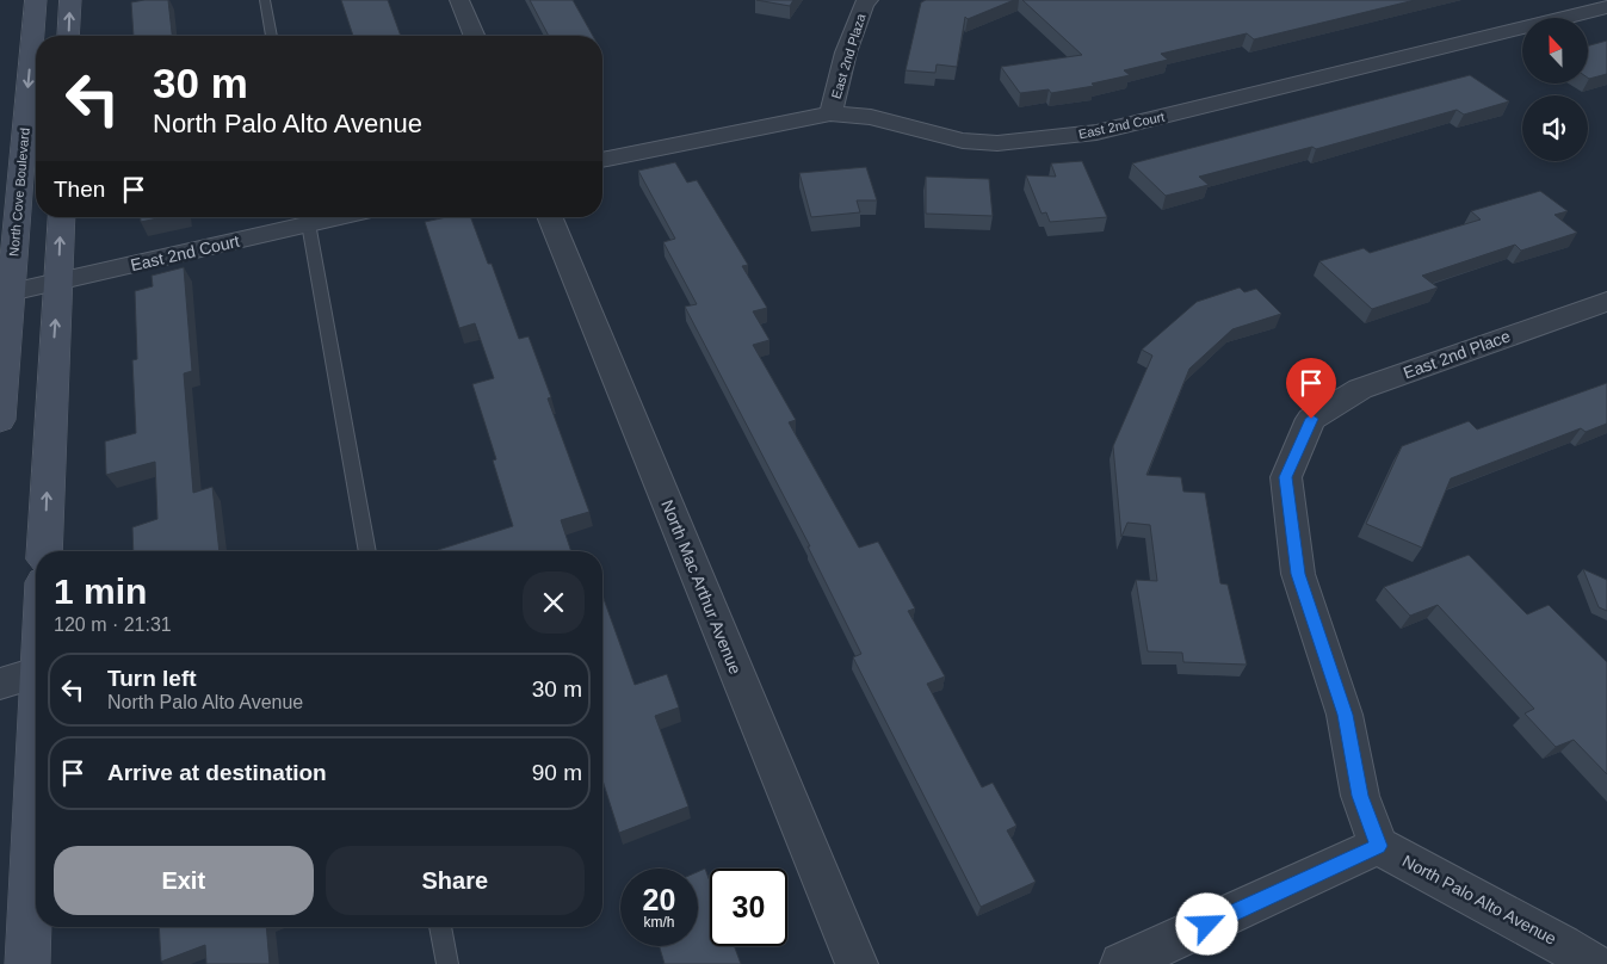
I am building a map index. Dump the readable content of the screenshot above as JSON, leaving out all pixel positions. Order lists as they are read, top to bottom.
{
  "streets": {
    "street": [
      "East 2nd Plaza",
      "East 2nd Court",
      "North Cove Boulevard",
      "East 2nd Place",
      "North Mac Arthur Avenue",
      "North Palo Alto Avenue"
    ]
  },
  "crossings": [
    ["East 2nd Plaza", "East 2nd Court"],
    ["East 2nd Court", "North Cove Boulevard"],
    ["East 2nd Place", "North Palo Alto Avenue"]
  ],
  "north": "top",
  "page": {
    "turn": ["30 m", "North Palo Alto Avenue"],
    "then": "Then",
    "heading": ["1 min", "120 m · 21:31"],
    "list": [
      {
        "name": "Turn left",
        "note": "North Palo Alto Avenue",
        "value": "30 m"
      },
      {
        "name": "Arrive at destination",
        "value": "90 m"
      }
    ],
    "buttons": ["Exit", "Share"],
    "speed": "20 km/h",
    "limit": "30"
  }
}
